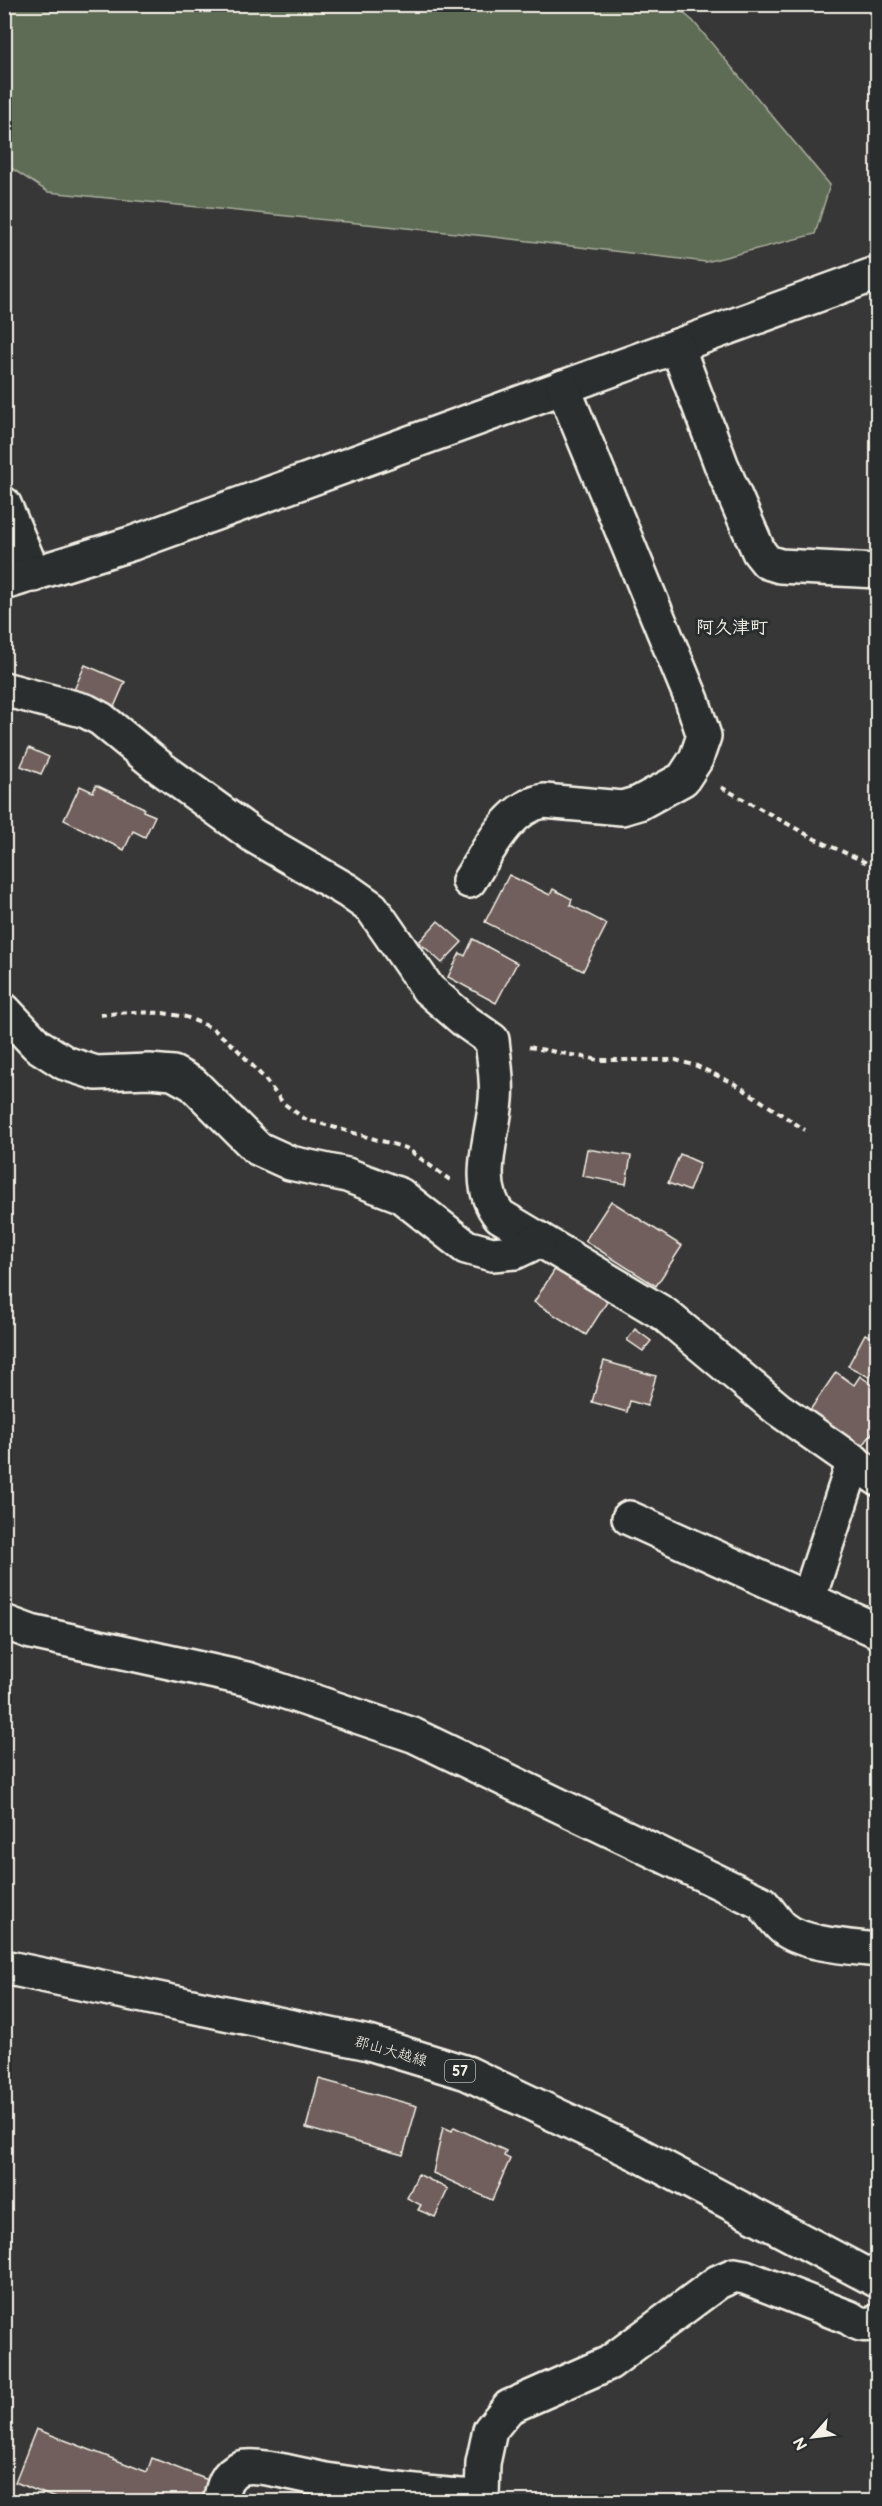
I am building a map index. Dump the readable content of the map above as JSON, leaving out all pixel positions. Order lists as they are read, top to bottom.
{
  "streets": {
    "street": ["郡山大越線", "57"]
  },
  "districts": ["阿久津町"],
  "north": "bottom left"
}
